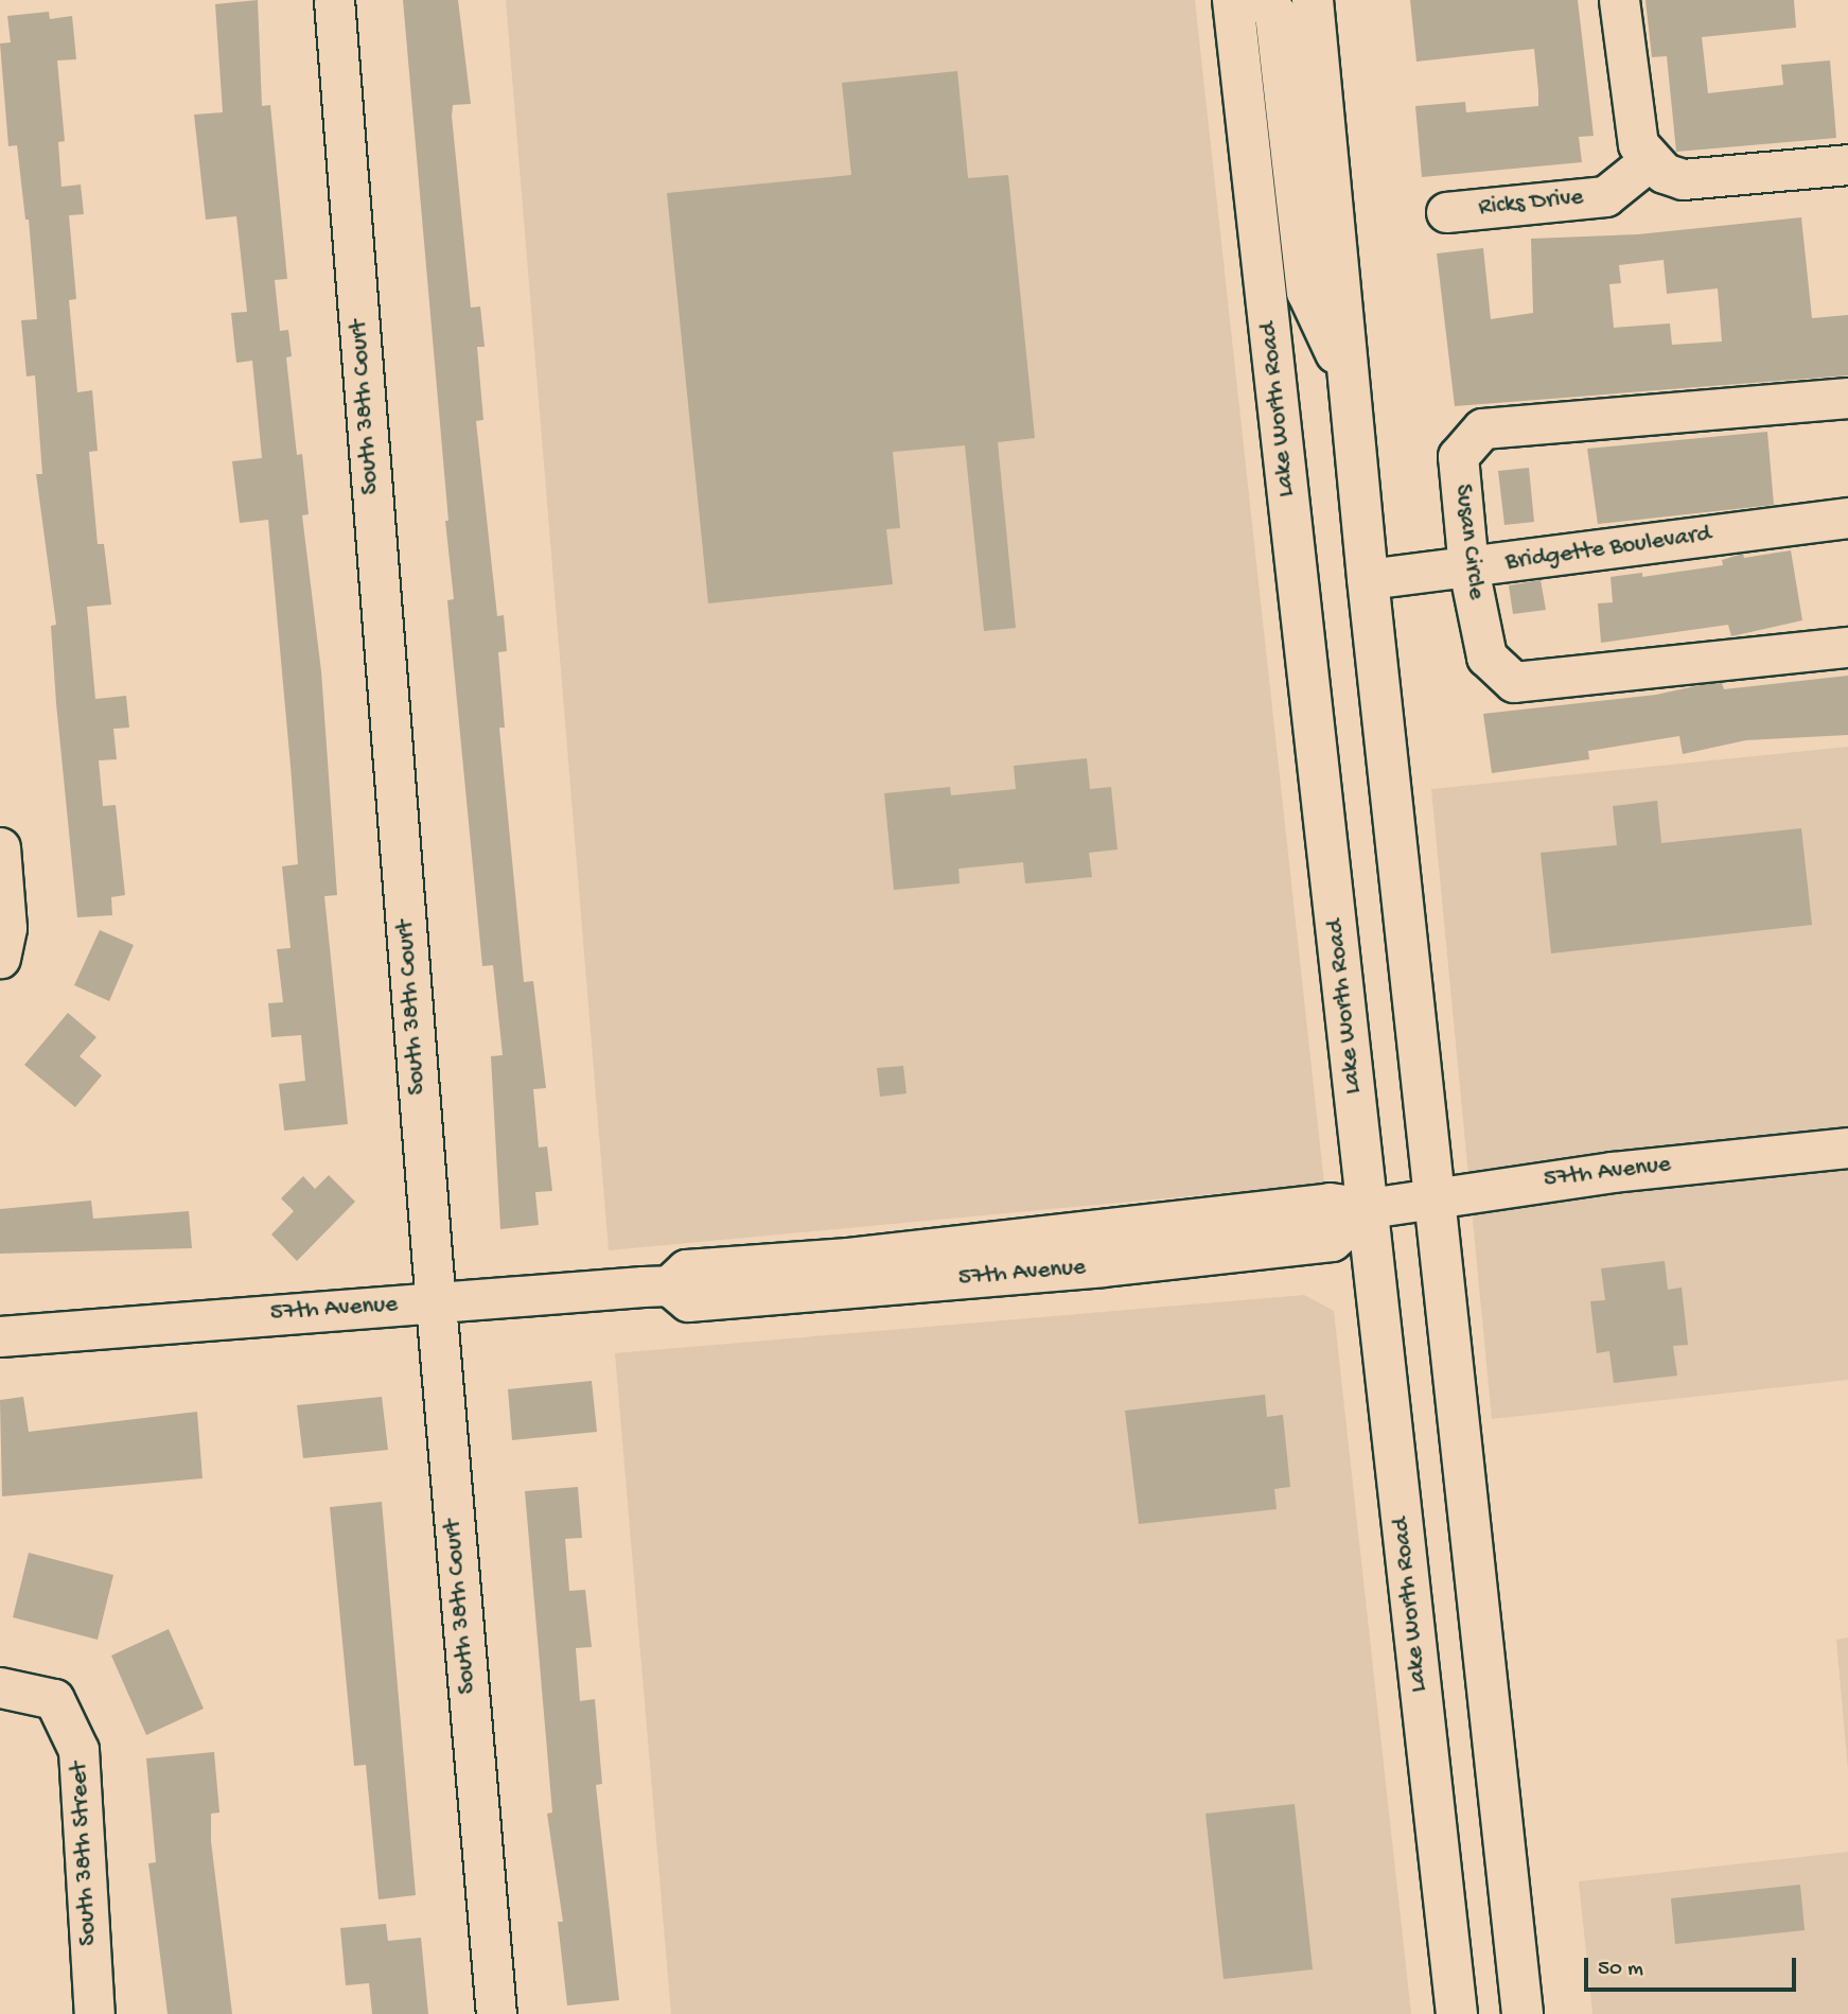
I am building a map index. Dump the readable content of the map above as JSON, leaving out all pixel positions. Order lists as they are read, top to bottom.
{
  "streets": {
    "main road": ["Lake Worth Road"],
    "street": [
      "Ricks Drive",
      "South 38th Court",
      "Susan Circle",
      "Bridgette Boulevard",
      "57th Avenue",
      "South 38th Street"
    ]
  },
  "crossings": [
    ["South 38th Court", "57th Avenue"],
    ["Lake Worth Road", "57th Avenue"],
    ["Susan Circle", "Bridgette Boulevard"]
  ],
  "scale_bar": "50 m"
}
